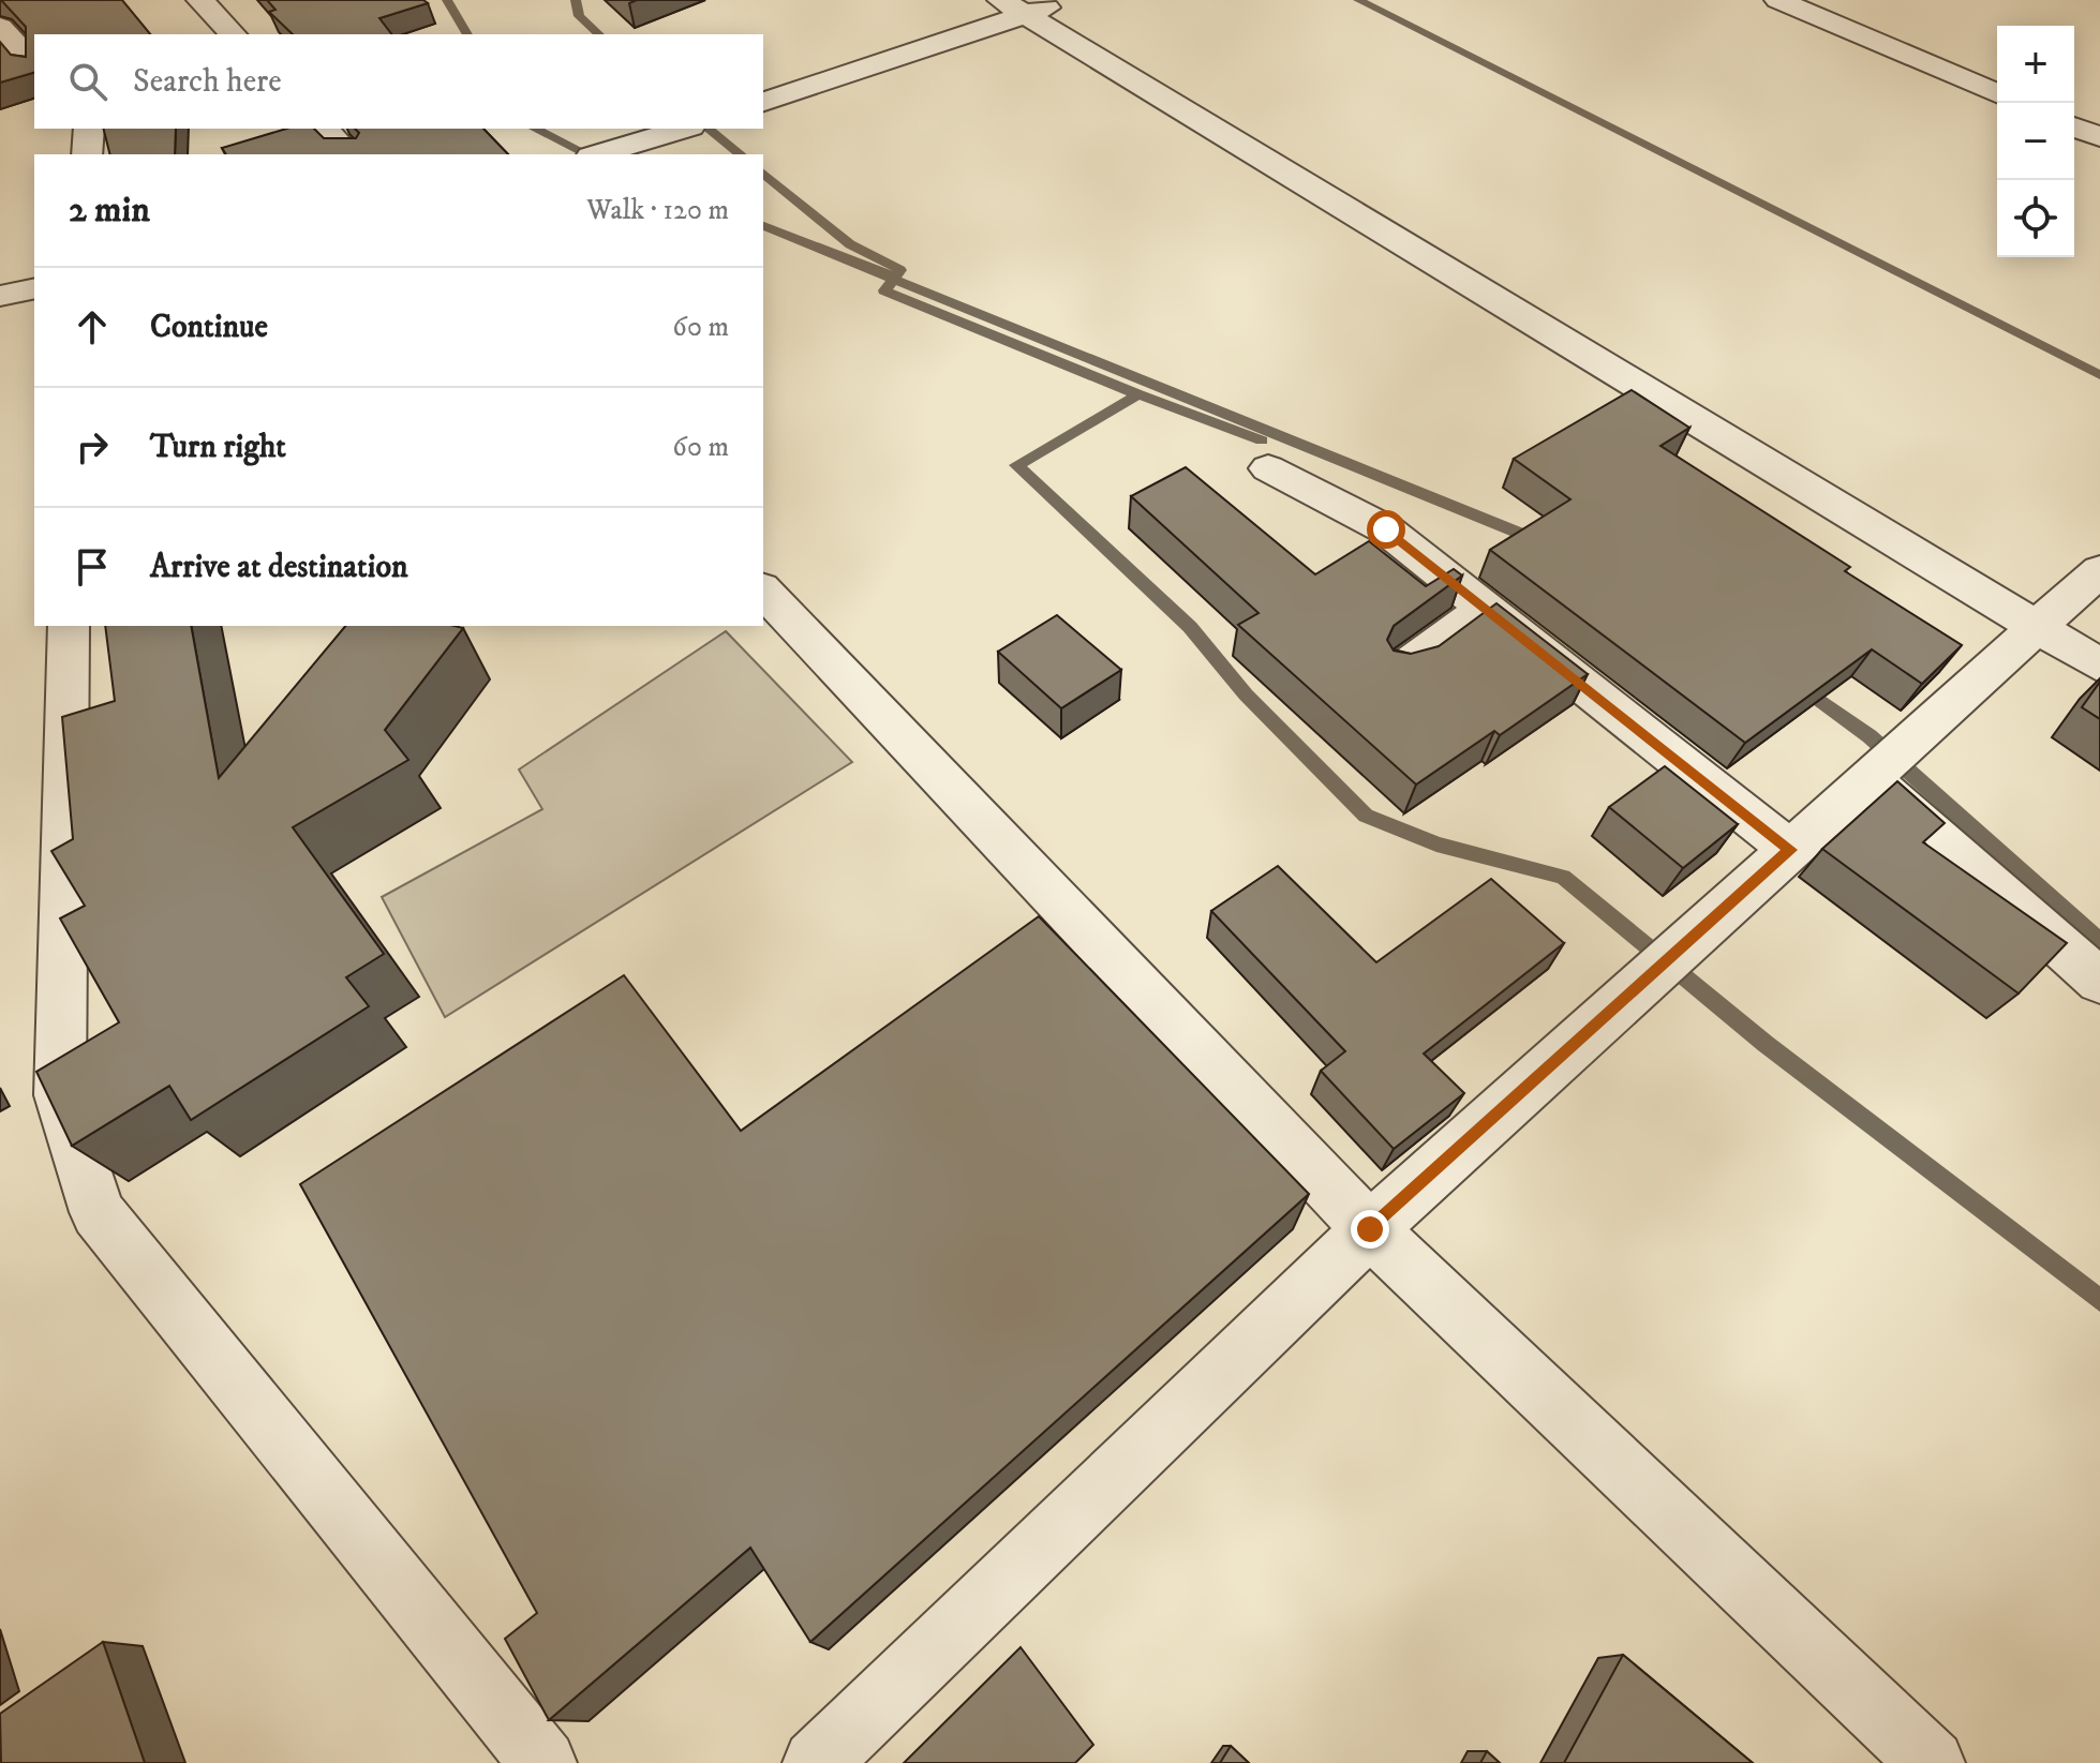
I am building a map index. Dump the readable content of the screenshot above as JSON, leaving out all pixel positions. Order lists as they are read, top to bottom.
{
  "page": {
    "map_buttons": ["+", "−"],
    "search": "Search here",
    "heading": ["2 min", "Walk · 120 m"],
    "list": [
      ["Continue", "60 m"],
      ["Turn right", "60 m"],
      "Arrive at destination"
    ]
  }
}
